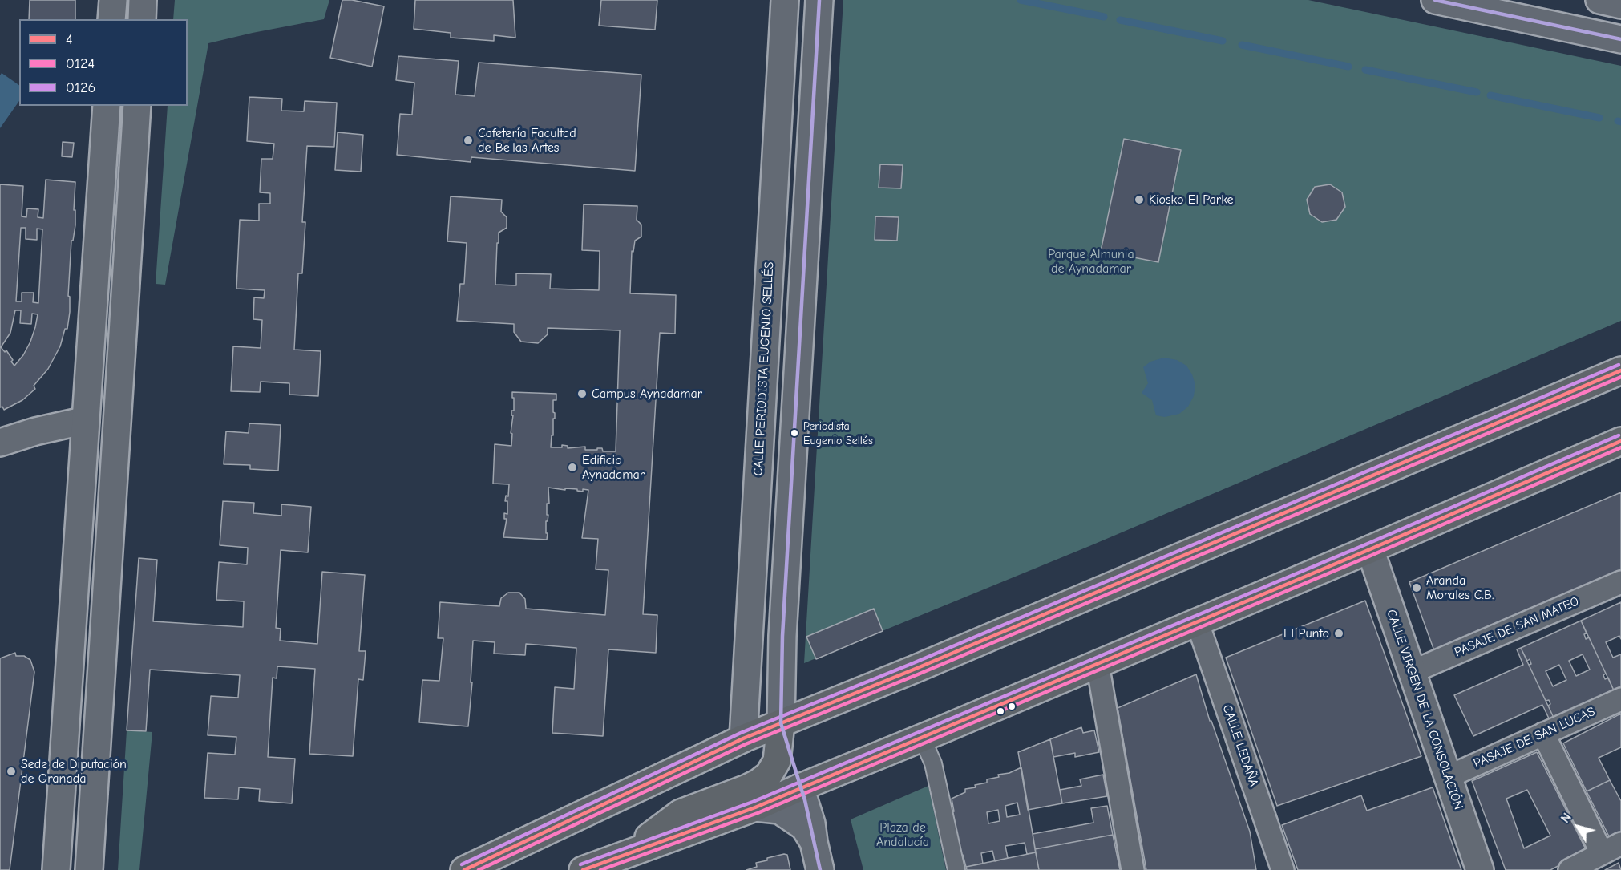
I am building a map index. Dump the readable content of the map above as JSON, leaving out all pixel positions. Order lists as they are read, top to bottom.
{
  "streets": {
    "main road": ["CALLE PERIODISTA EUGENIO SELLÉS", "CALLE VIRGEN DE LA CONSOLACIÓN"],
    "street": ["PASAJE DE SAN MATEO", "PASAJE DE SAN LUCAS", "CALLE LEDAÑA"]
  },
  "crossings": [
    ["PASAJE DE SAN MATEO", "CALLE VIRGEN DE LA CONSOLACIÓN"],
    ["CALLE VIRGEN DE LA CONSOLACIÓN", "PASAJE DE SAN LUCAS"]
  ],
  "parks": ["Parque Almunia de Aynadamar", "Plaza de Andalucía"],
  "places": [
    "Cafetería Facultad de Bellas Artes",
    "Kiosko El Parke",
    "Campus Aynadamar",
    "Periodista Eugenio Sellés",
    "Edificio Aynadamar",
    "Aranda Morales C.B.",
    "El Punto",
    "Sede de Diputación de Granada"
  ],
  "lines": ["transit line 0126", "transit line 4", "transit line 0124"],
  "legend": ["4", "0124", "0126"],
  "north": "top left"
}
